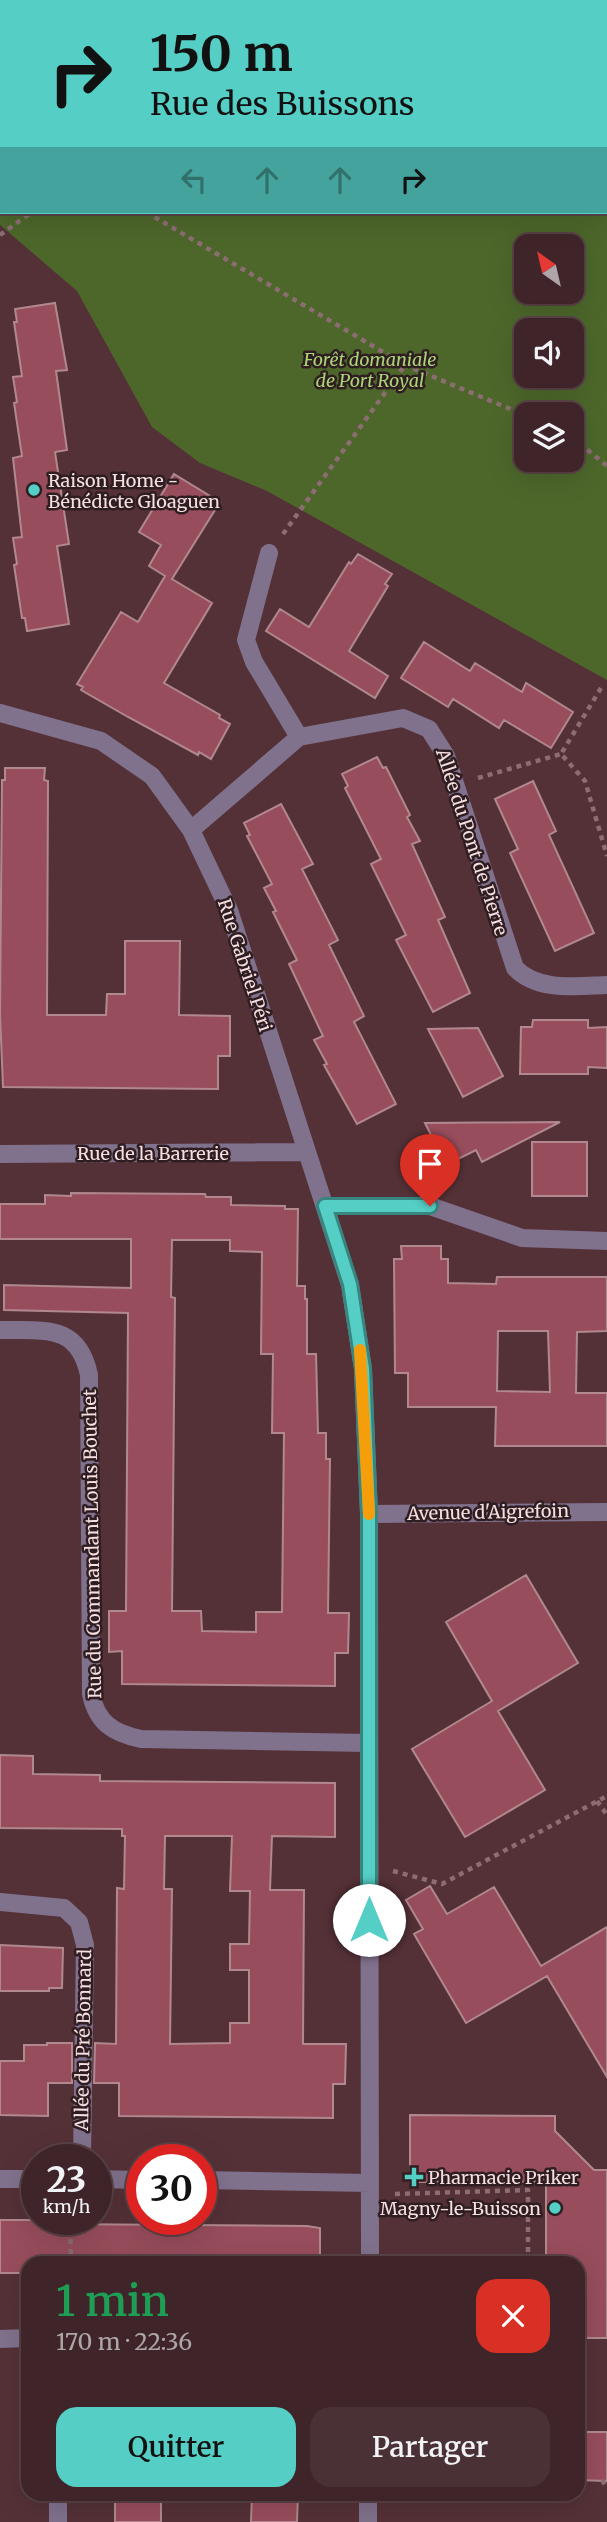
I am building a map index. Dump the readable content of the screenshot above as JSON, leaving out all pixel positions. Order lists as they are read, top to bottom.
{
  "streets": {
    "street": [
      "Allée du Pont de Pierre",
      "Rue Gabriel Péri",
      "Rue de la Barrerie",
      "Avenue d'Aigrefoin",
      "Rue du Commandant Louis Bouchet",
      "Allée du Pré Bonnard"
    ]
  },
  "crossings": [
    ["Allée du Pont de Pierre", "Rue Gabriel Péri"],
    ["Rue Gabriel Péri", "Rue de la Barrerie"],
    ["Rue Gabriel Péri", "Avenue d'Aigrefoin"],
    ["Rue Gabriel Péri", "Rue du Commandant Louis Bouchet"]
  ],
  "parks": ["Forêt domaniale de Port Royal"],
  "places": {
    "other": ["Raison Home - Bénédicte Gloaguen", "Magny-le-Buisson"],
    "health": ["Pharmacie Priker"]
  },
  "north": "top left",
  "page": {
    "turn": ["150 m", "Rue des Buissons"],
    "speed": "23 km/h",
    "limit": "30",
    "heading": ["1 min", "170 m · 22:36"],
    "buttons": ["Quitter", "Partager"]
  }
}
